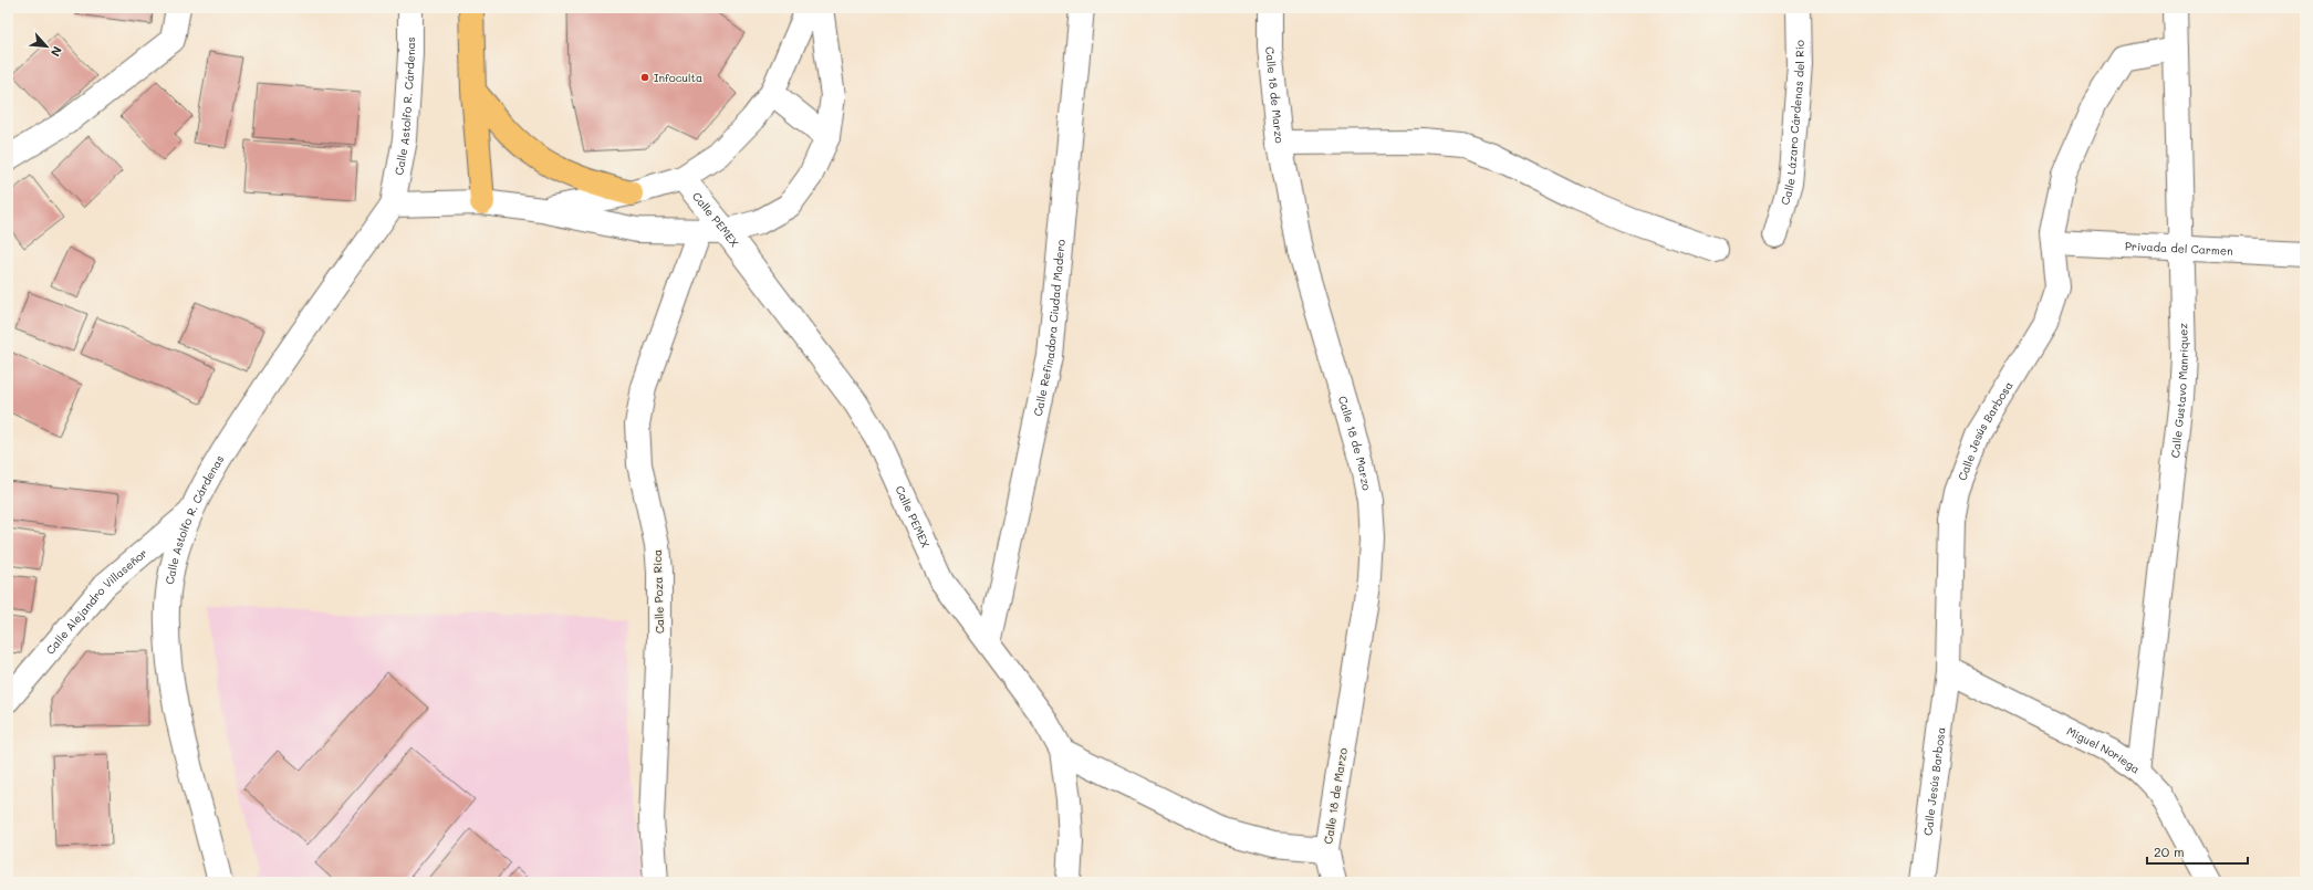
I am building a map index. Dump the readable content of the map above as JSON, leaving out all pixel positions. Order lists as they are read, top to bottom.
{
  "streets": {
    "street": [
      "Calle 18 de Marzo",
      "Calle Astolfo R. Cárdenas",
      "Calle Lázaro Cárdenas del Río",
      "Calle PEMEX",
      "Privada del Carmen",
      "Calle Refinadora Ciudad Madero",
      "Calle Gustavo Manríquez",
      "Calle Jesús Barbosa",
      "Calle Poza Rica",
      "Calle Alejandro Villaseñor",
      "Miguel Noriega"
    ]
  },
  "crossings": [
    ["Calle Astolfo R. Cárdenas", "Calle Alejandro Villaseñor"],
    ["Calle PEMEX", "Calle Refinadora Ciudad Madero"],
    ["Privada del Carmen", "Calle Gustavo Manríquez"],
    ["Privada del Carmen", "Calle Jesús Barbosa"],
    ["Calle Gustavo Manríquez", "Calle Jesús Barbosa"],
    ["Calle Gustavo Manríquez", "Miguel Noriega"],
    ["Calle Jesús Barbosa", "Miguel Noriega"]
  ],
  "places": ["Infoculta"],
  "scale_bar": "20 m",
  "north": "bottom right"
}
